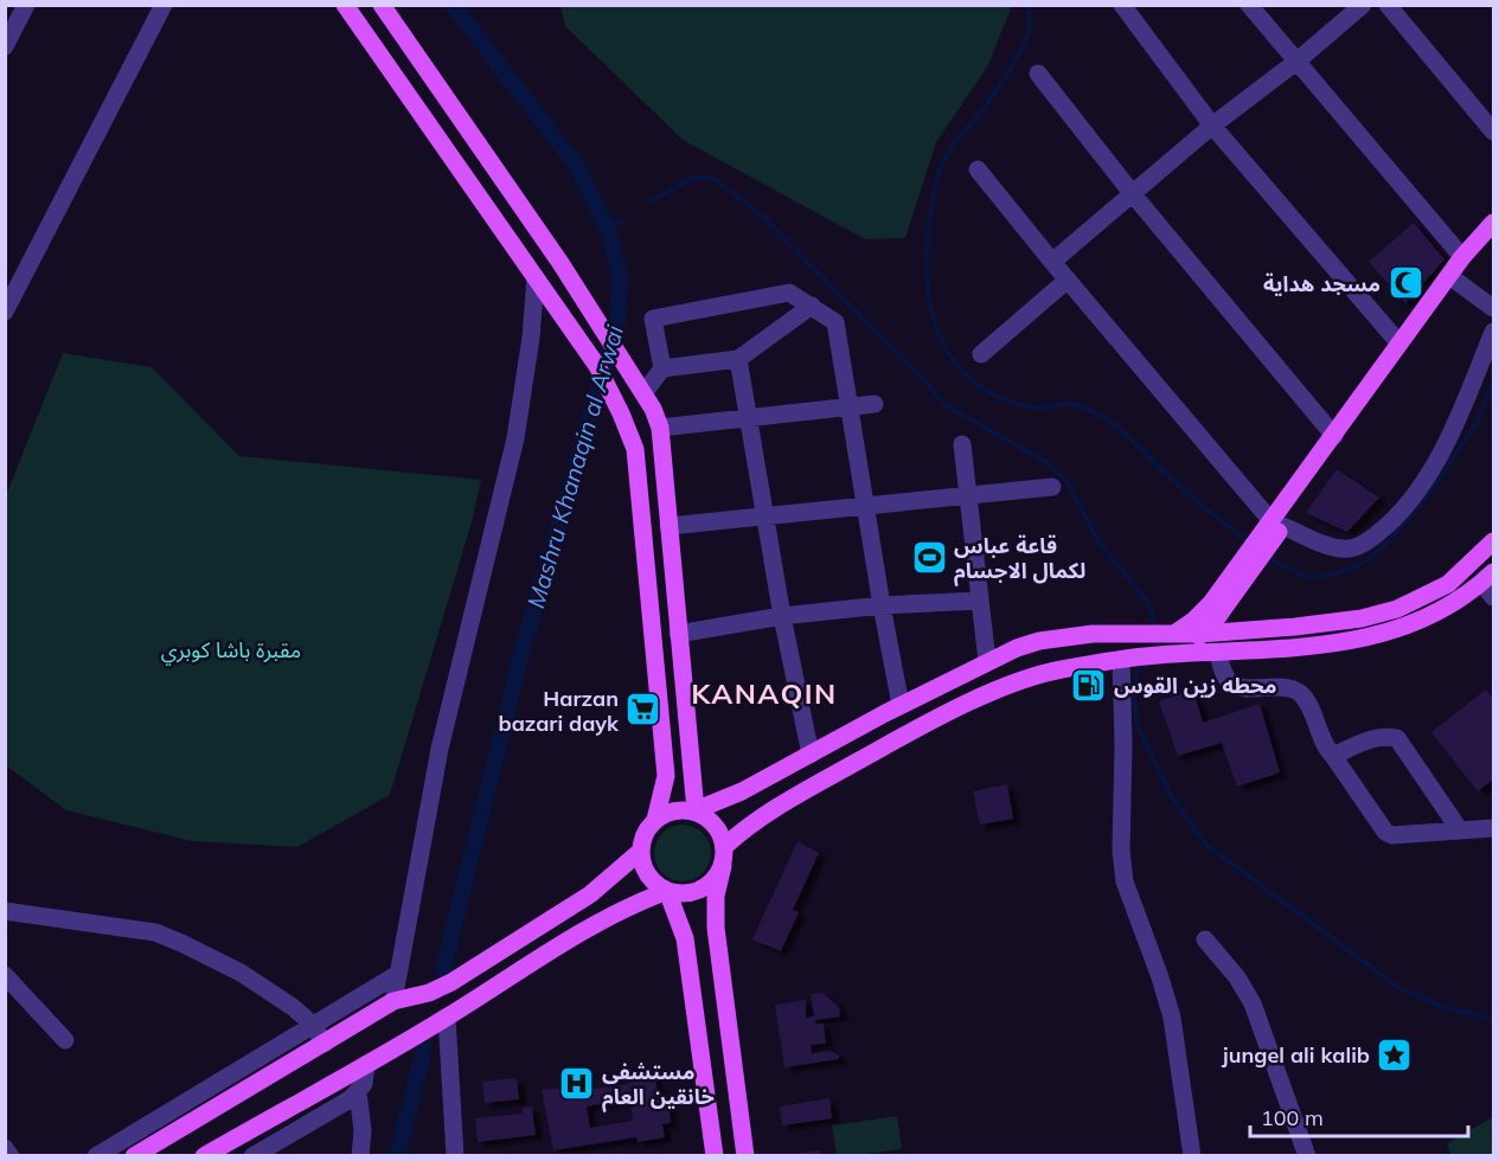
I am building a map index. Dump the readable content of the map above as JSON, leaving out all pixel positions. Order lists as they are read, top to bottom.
{
  "districts": ["KANAQIN"],
  "water": ["Mashru Khanaqin al Arwai"],
  "parks": ["مقبرة باشا كوبري"],
  "places": {
    "mosque": ["مسجد هداية"],
    "sports": ["قاعة عباس لكمال الاجسام"],
    "fuel station": ["محطه زين القوس"],
    "supermarket": ["Harzan bazari dayk"],
    "place": ["jungel ali kalib"],
    "hospital": ["مستشفى خانقين العام"]
  },
  "scale_bar": "100 m"
}
